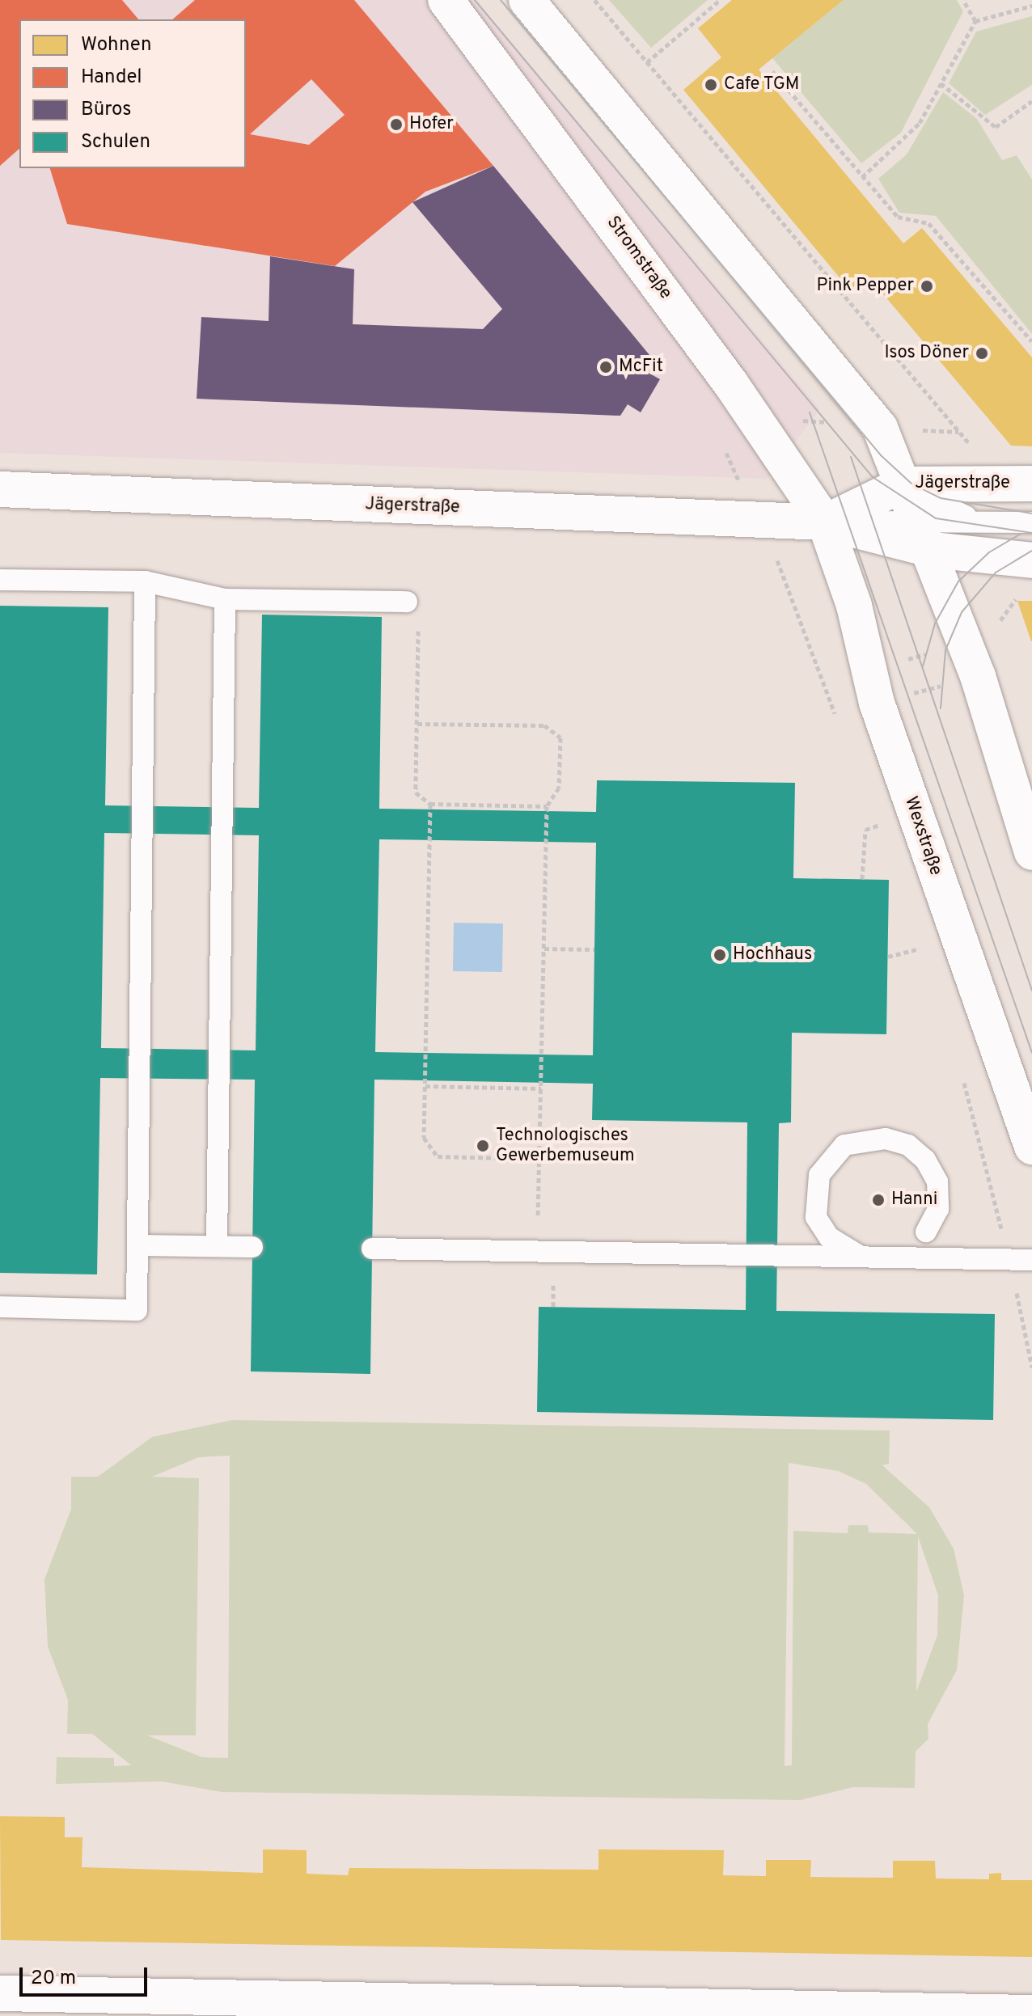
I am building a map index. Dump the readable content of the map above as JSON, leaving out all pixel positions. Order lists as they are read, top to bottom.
{
  "streets": {
    "street": ["Stromstraße", "Jägerstraße", "Wexstraße"]
  },
  "crossings": [
    ["Stromstraße", "Jägerstraße"],
    ["Stromstraße", "Wexstraße"],
    ["Jägerstraße", "Wexstraße"]
  ],
  "places": [
    "Cafe TGM",
    "Hofer",
    "Pink Pepper",
    "Isos Döner",
    "McFit",
    "Hochhaus",
    "Technologisches Gewerbemuseum",
    "Hanni"
  ],
  "legend": [
    "Wohnen",
    "Handel",
    "Büros",
    "Schulen"
  ],
  "scale_bar": "20 m"
}
